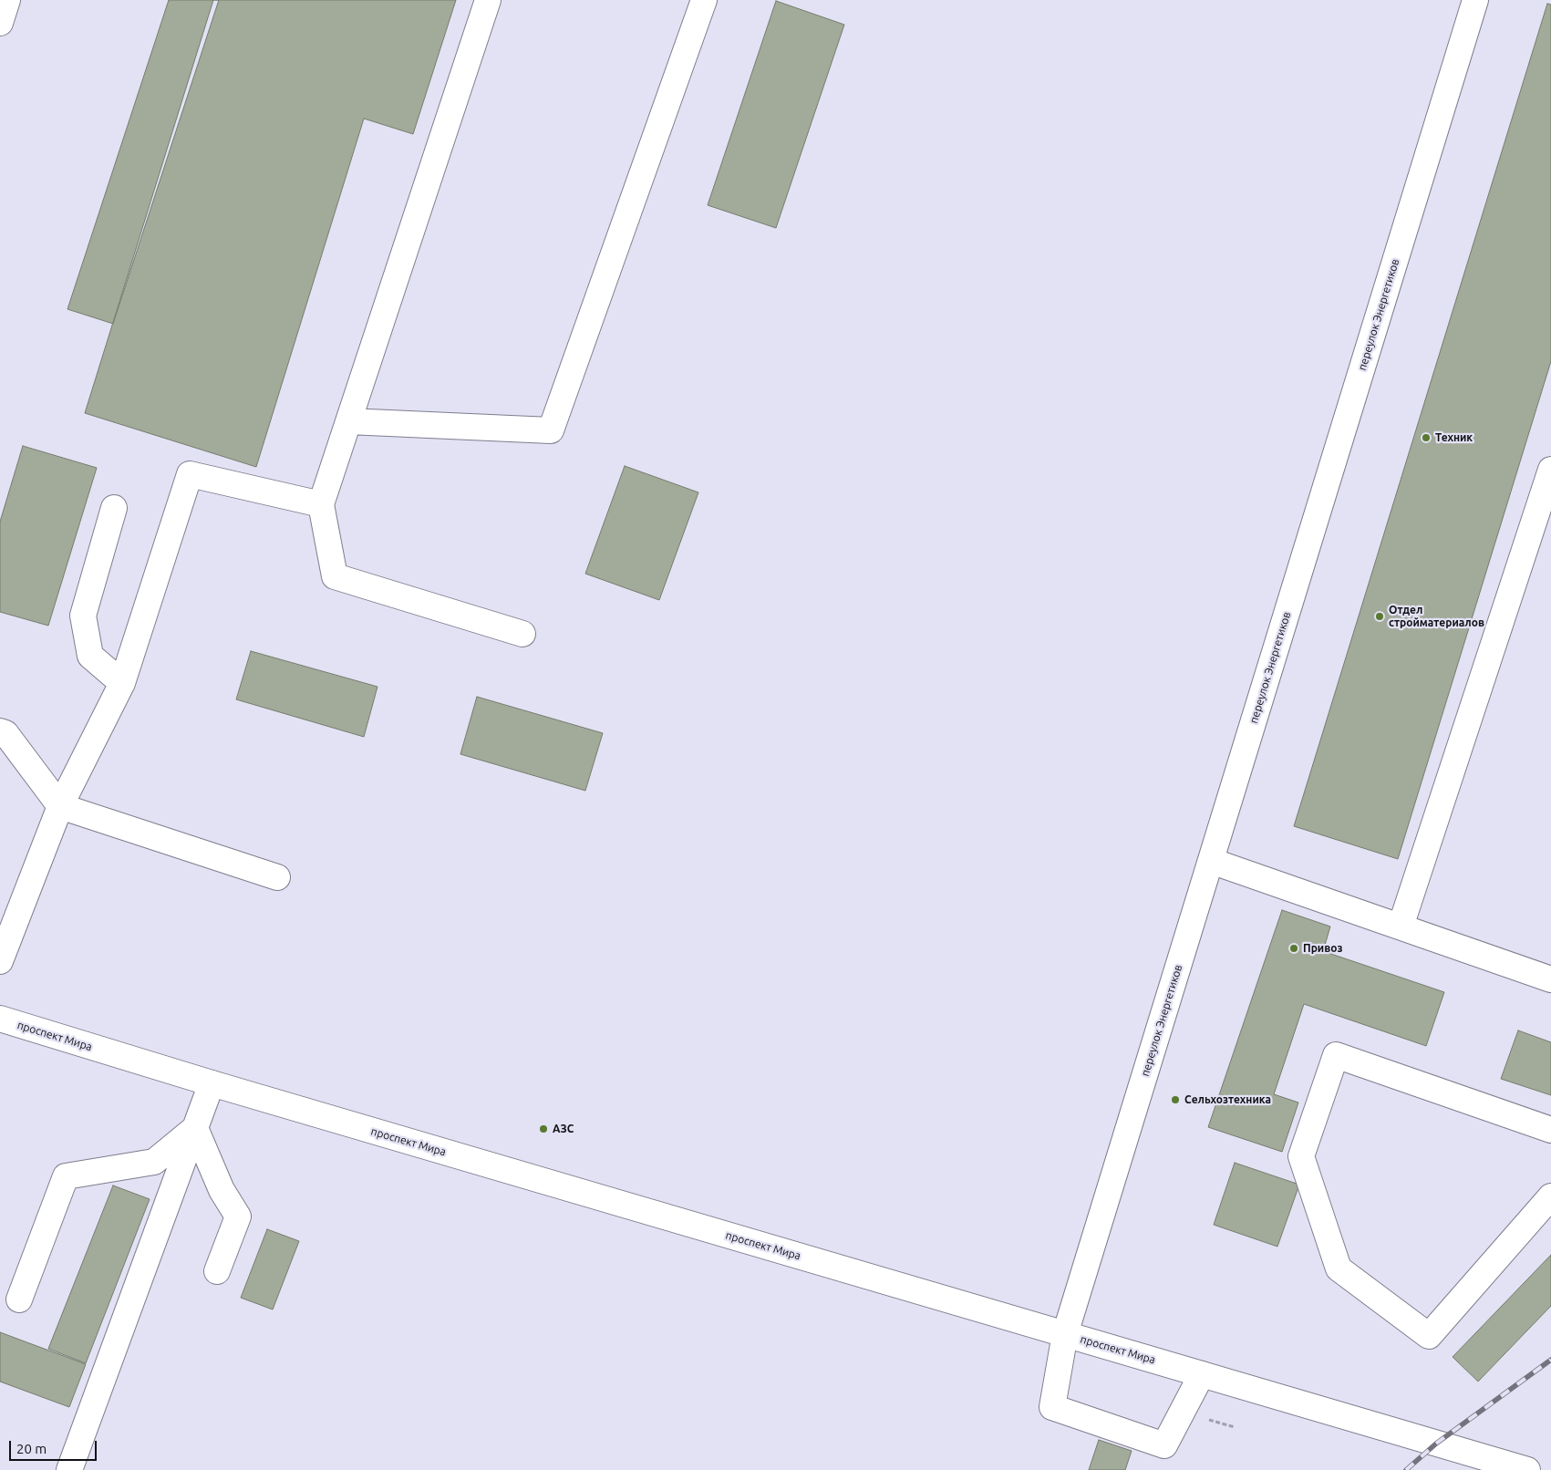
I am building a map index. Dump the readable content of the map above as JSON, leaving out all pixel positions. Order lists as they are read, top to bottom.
{
  "streets": {
    "main road": ["переулок Энергетиков", "проспект Мира"]
  },
  "crossings": [
    ["переулок Энергетиков", "проспект Мира"]
  ],
  "places": [
    "Техник",
    "Отдел стройматериалов",
    "Привоз",
    "Сельхозтехника",
    "АЗС"
  ],
  "scale_bar": "20 m"
}
